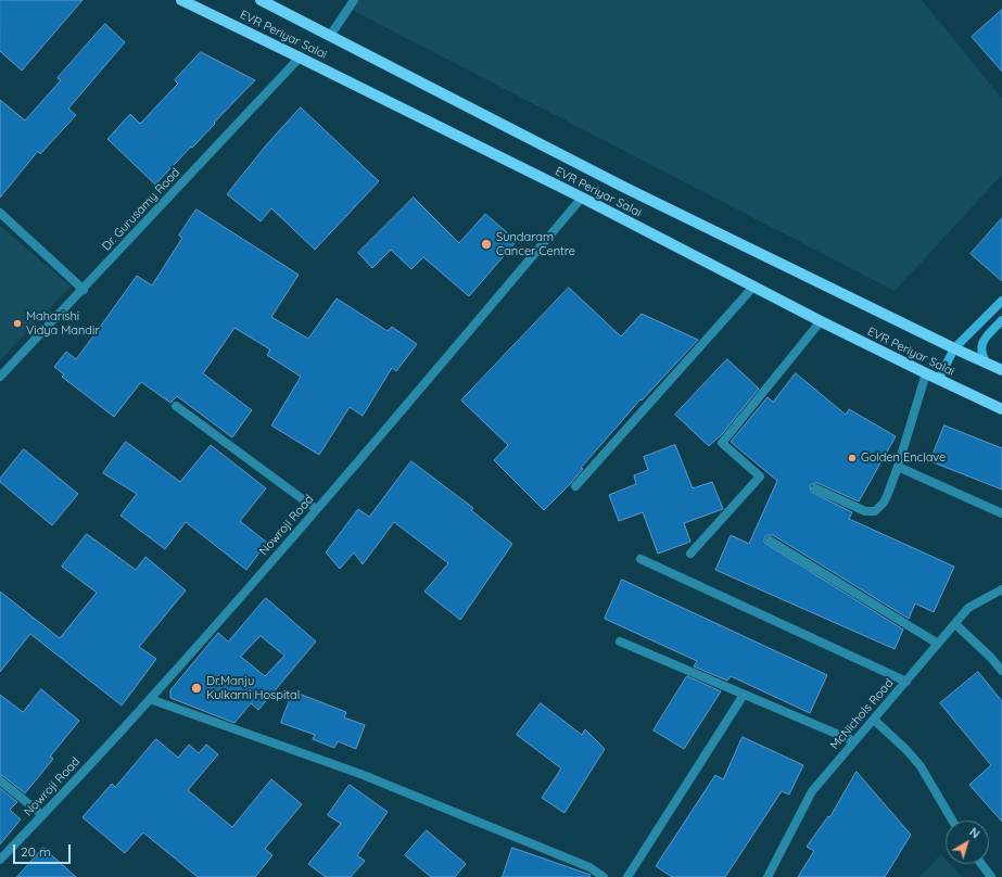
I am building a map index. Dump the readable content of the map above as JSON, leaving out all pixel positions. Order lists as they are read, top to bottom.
{
  "streets": {
    "main road": ["EVR Periyar Salai"],
    "street": ["Dr. Gurusamy Road", "Nowroji Road", "McNichols Road"]
  },
  "crossings": [
    ["EVR Periyar Salai", "Dr. Gurusamy Road"],
    ["EVR Periyar Salai", "Nowroji Road"]
  ],
  "places": [
    "Sundaram Cancer Centre",
    "Maharishi Vidya Mandir",
    "Golden Enclave",
    "Dr.Manju Kulkarni Hospital"
  ],
  "scale_bar": "20 m",
  "north": "top right"
}
